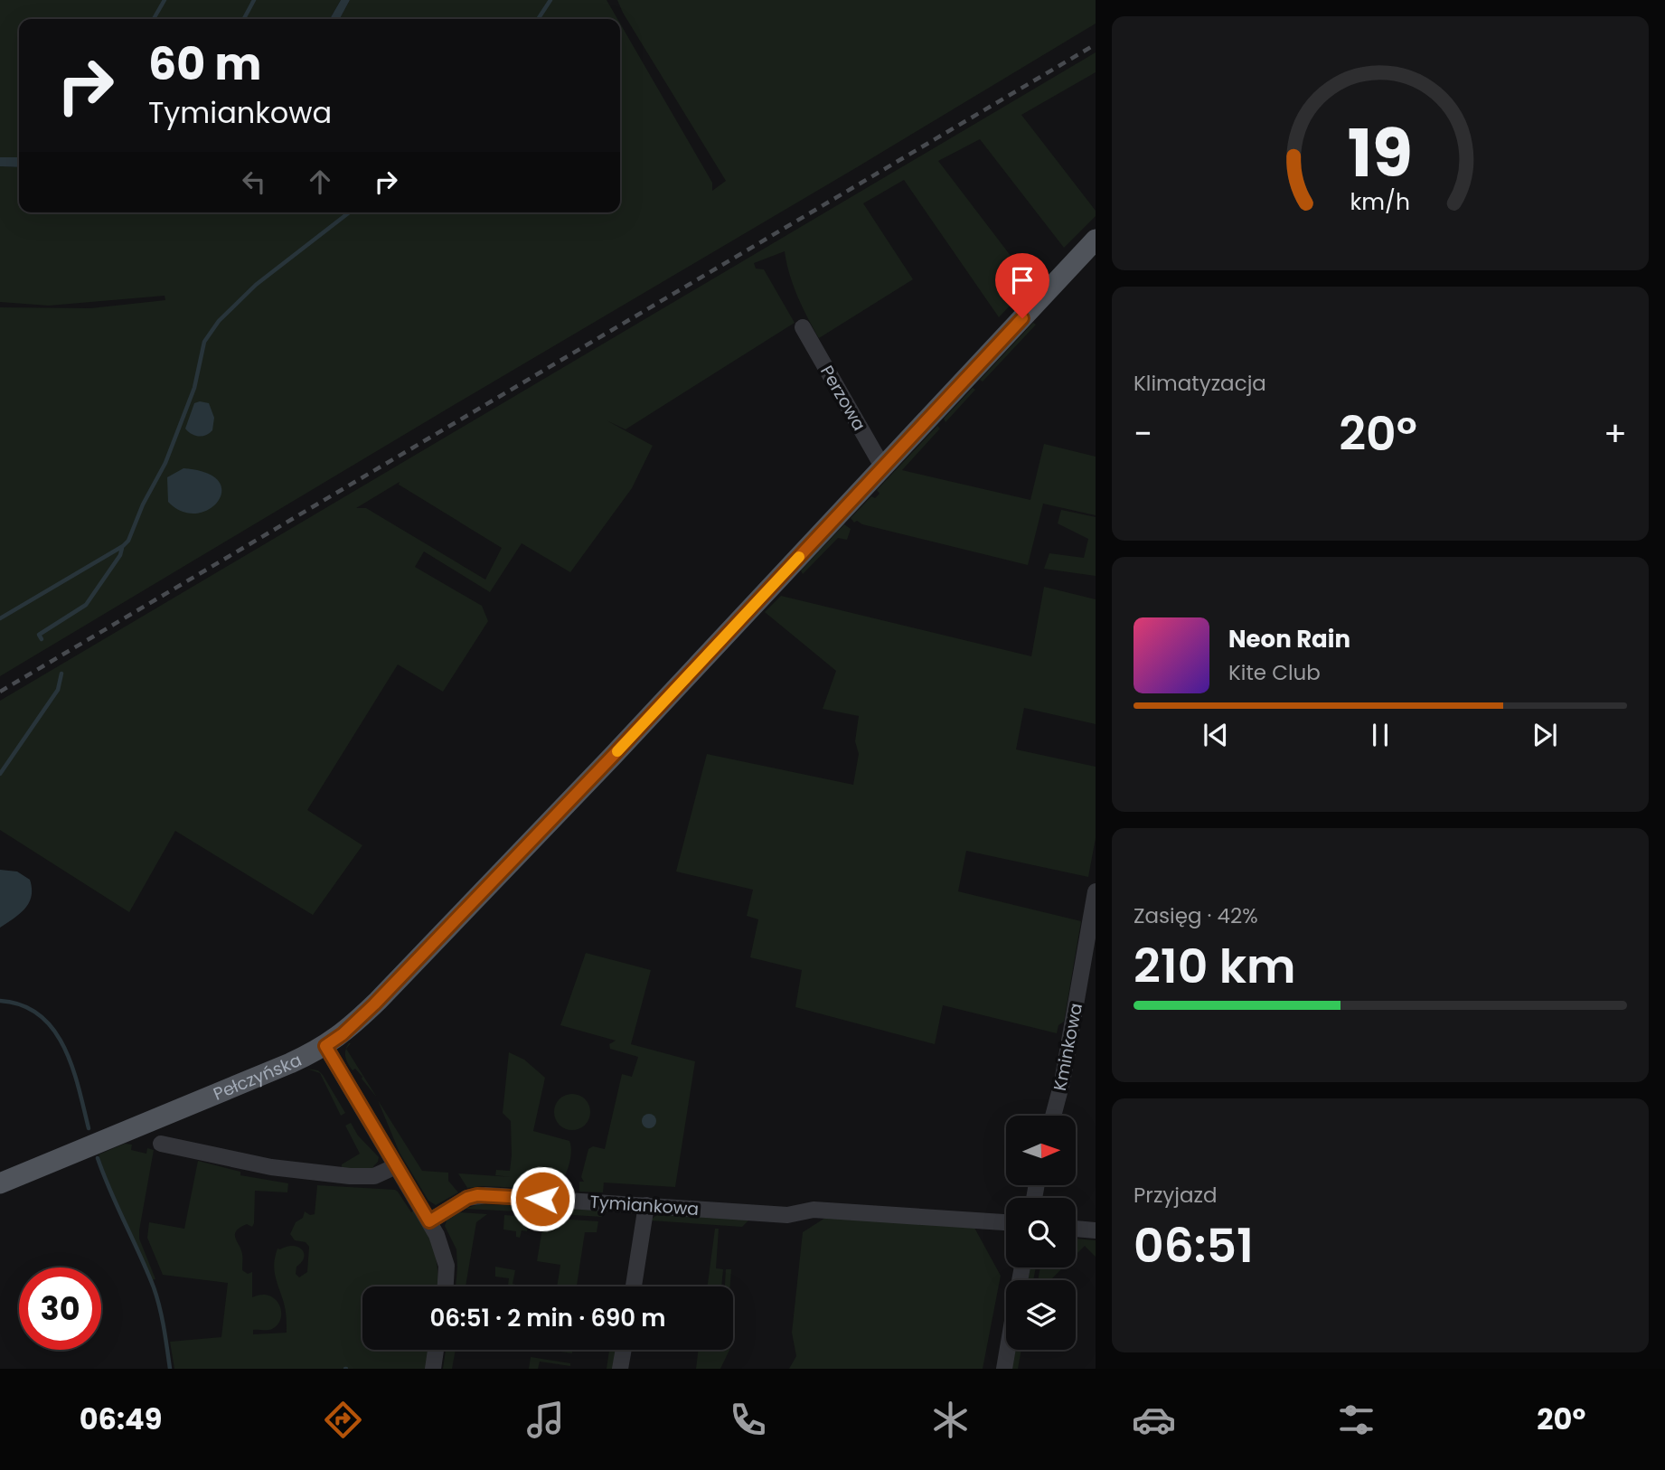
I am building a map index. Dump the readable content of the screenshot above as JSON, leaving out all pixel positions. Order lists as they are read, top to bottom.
{
  "streets": {
    "main road": ["Pełczyńska"],
    "street": ["Perzowa", "Kminkowa", "Tymiankowa"]
  },
  "crossings": [
    ["Perzowa", "Pełczyńska"]
  ],
  "north": "right",
  "page": {
    "turn": ["60 m", "Tymiankowa"],
    "tile": [
      "Klimatyzacja",
      ["Zasięg · 42%", "210 km"],
      ["Przyjazd", "06:51"]
    ],
    "heat": ["−", "20°", "+"],
    "song": ["Neon Rain", "Kite Club"],
    "limit": "30",
    "trip": "06:51 · 2 min · 690 m",
    "tabs": ["06:49", "20°"],
    "gauge": ["19", "km/h"]
  }
}
